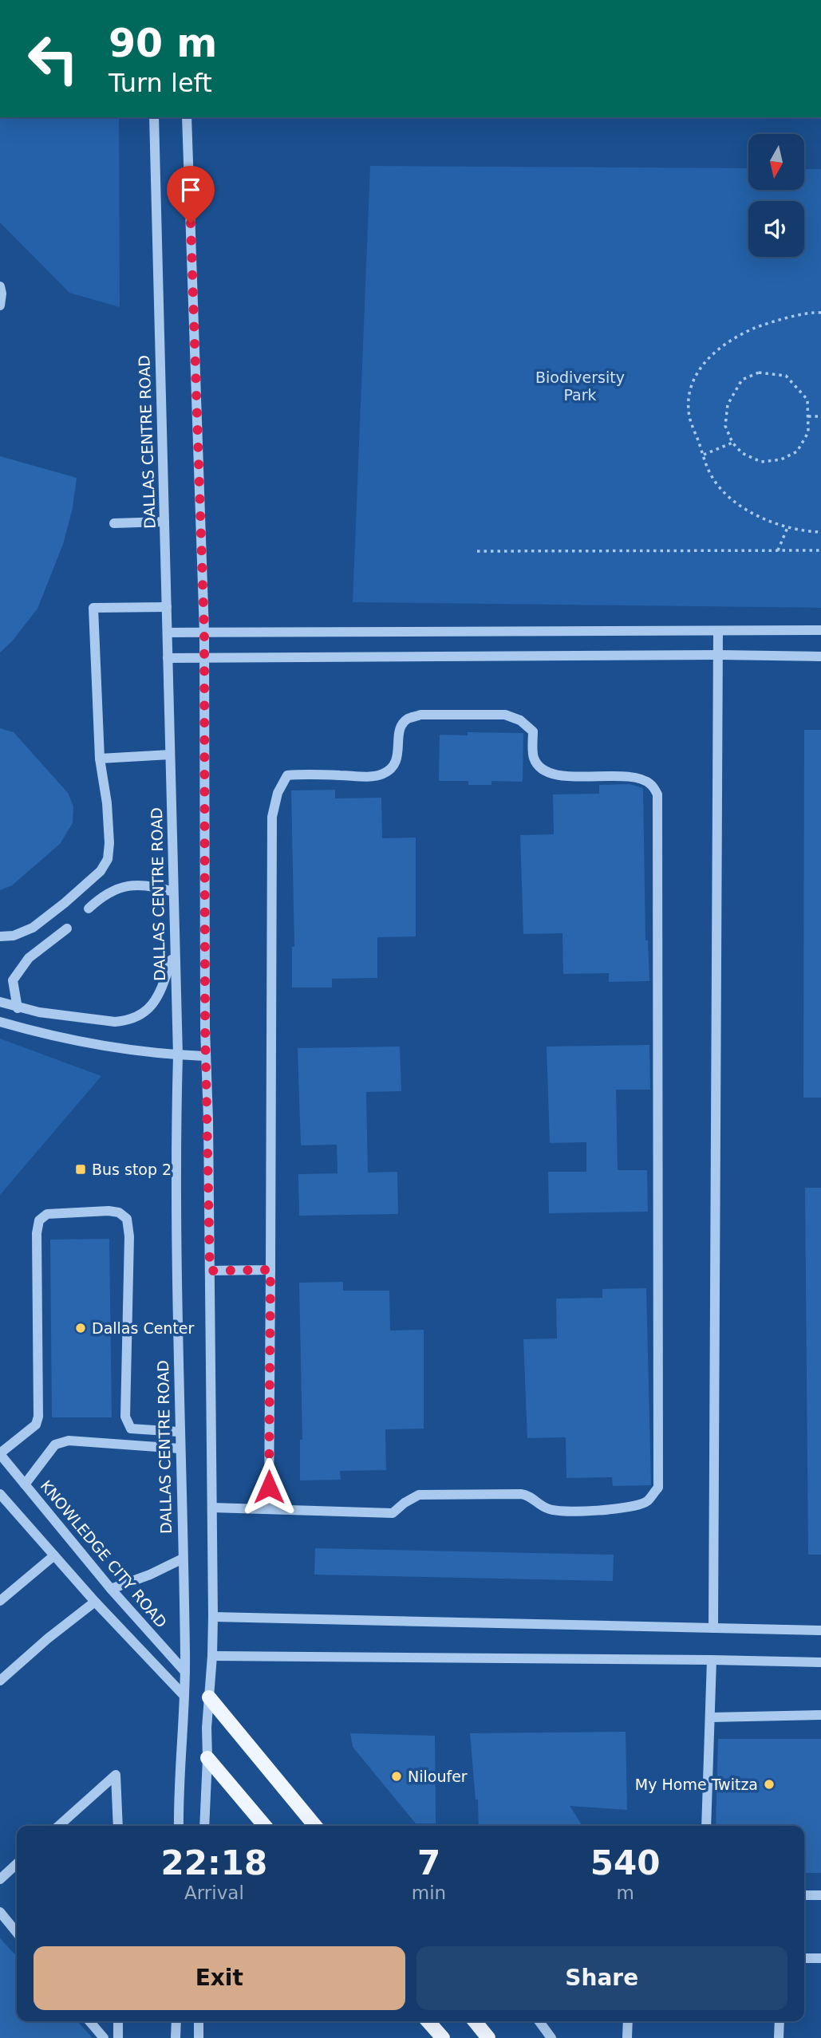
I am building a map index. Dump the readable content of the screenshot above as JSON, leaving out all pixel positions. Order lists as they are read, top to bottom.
{
  "streets": {
    "street": ["DALLAS CENTRE ROAD", "KNOWLEDGE CITY ROAD"]
  },
  "crossings": [
    ["DALLAS CENTRE ROAD", "KNOWLEDGE CITY ROAD"]
  ],
  "parks": ["Biodiversity Park"],
  "places": {
    "transit": ["Bus stop 2"],
    "other": ["Dallas Center", "Niloufer", "My Home Twitza"]
  },
  "north": "bottom",
  "page": {
    "turn": ["90 m", "Turn left"],
    "eta": [
      "22:18",
      "Arrival",
      "7",
      "min",
      "540",
      "m"
    ],
    "buttons": ["Exit", "Share"]
  }
}
